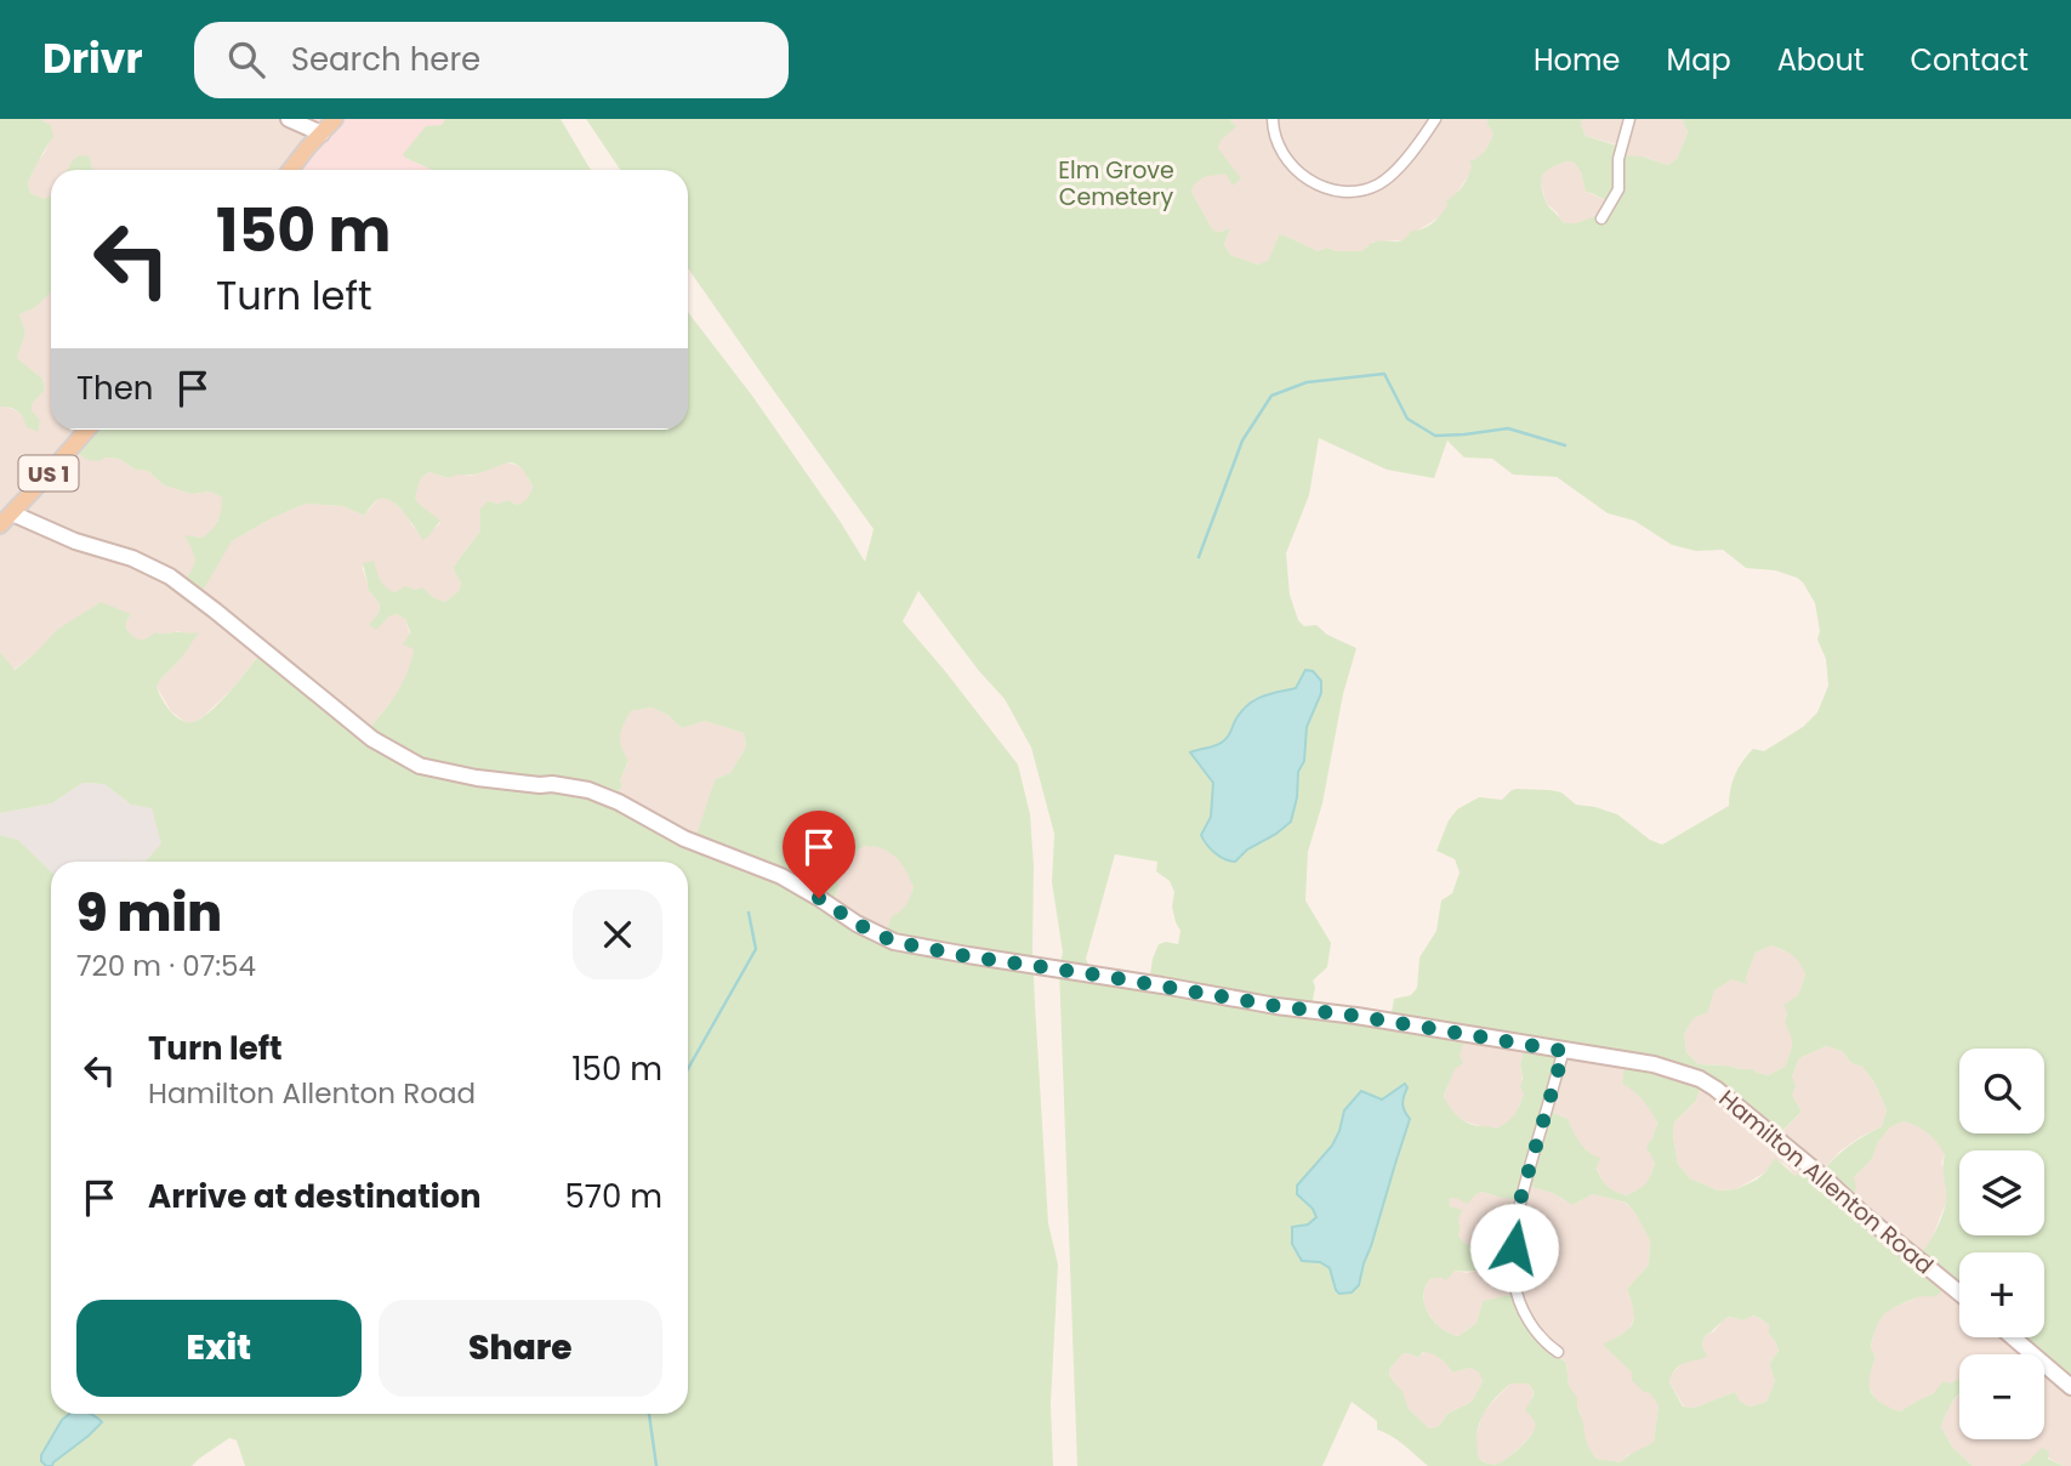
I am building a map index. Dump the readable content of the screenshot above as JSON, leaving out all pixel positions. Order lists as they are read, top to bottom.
{
  "streets": {
    "main road": ["US 1"],
    "street": ["Hamilton Allenton Road"]
  },
  "crossings": [
    ["US 1", "Hamilton Allenton Road"]
  ],
  "parks": ["Elm Grove Cemetery"],
  "page": {
    "header": "Drivr",
    "search": "Search here",
    "nav": [
      "Home",
      "Map",
      "About",
      "Contact"
    ],
    "turn": ["150 m", "Turn left"],
    "then": "Then",
    "heading": ["9 min", "720 m · 07:54"],
    "list": [
      {
        "name": "Turn left",
        "note": "Hamilton Allenton Road",
        "value": "150 m"
      },
      {
        "name": "Arrive at destination",
        "value": "570 m"
      }
    ],
    "map_buttons": ["+", "−"],
    "buttons": ["Exit", "Share"]
  }
}
